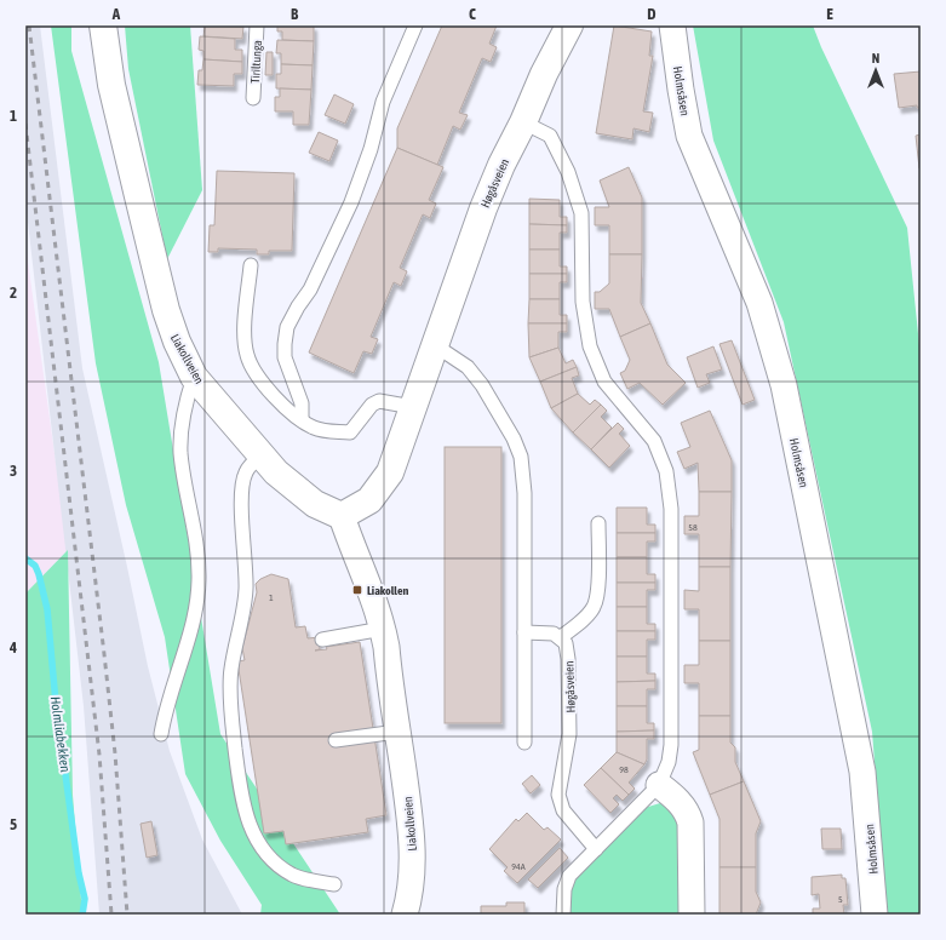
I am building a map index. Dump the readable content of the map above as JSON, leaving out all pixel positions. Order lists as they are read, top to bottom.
{
  "streets": {
    "street": ["Holmsåsen", "Høgåsveien", "Liakollveien"],
    "lane": ["Tiriltunga"]
  },
  "crossings": [
    ["Høgåsveien", "Liakollveien"]
  ],
  "water": ["Holmliabekken"],
  "places": {
    "transit": ["Liakollen"]
  },
  "house_numbers": [
    "58",
    "1",
    "98",
    "94A",
    "5"
  ],
  "north": "top",
  "grid": {
    "columns": [
      "A",
      "B",
      "C",
      "D",
      "E"
    ],
    "rows": [
      "1",
      "2",
      "3",
      "4",
      "5"
    ]
  }
}
